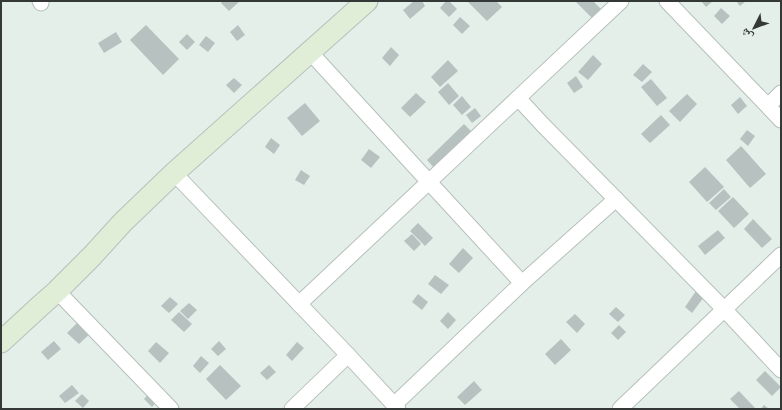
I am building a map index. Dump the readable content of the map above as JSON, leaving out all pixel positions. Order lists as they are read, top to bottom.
{
  "north": "bottom left"
}
